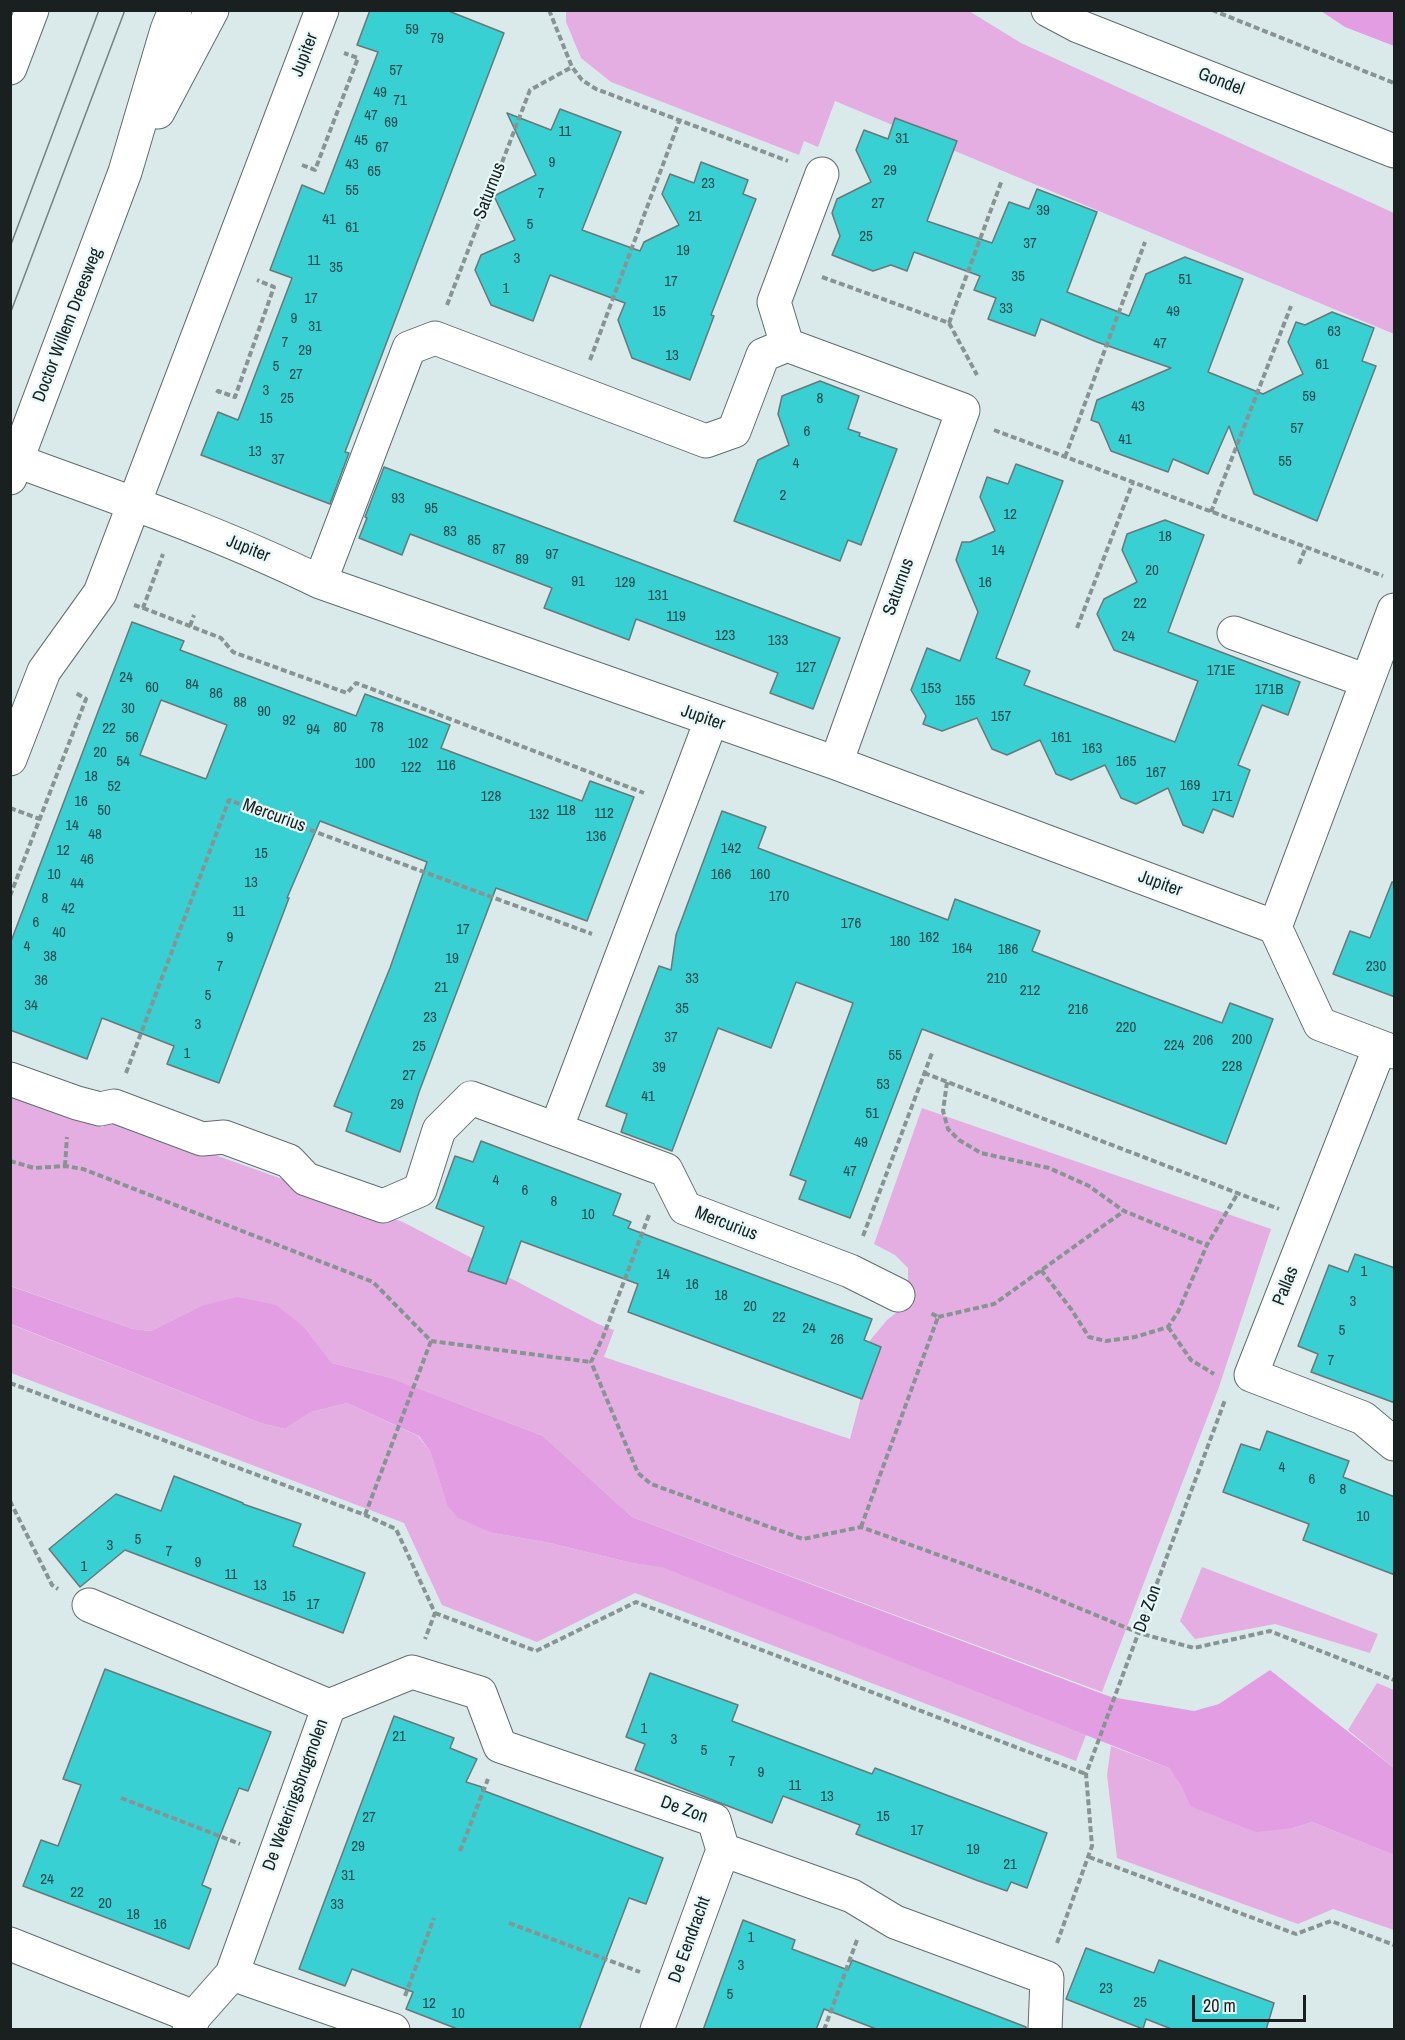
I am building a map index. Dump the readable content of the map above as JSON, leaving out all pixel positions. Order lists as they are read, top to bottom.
{
  "streets": {
    "street": [
      "Jupiter",
      "Gondel",
      "Saturnus",
      "Doctor Willem Dreesweg",
      "Mercurius",
      "Pallas",
      "De Zon",
      "De Weteringsbrugmolen",
      "De Eendracht"
    ]
  },
  "crossings": [
    ["Jupiter", "Saturnus"],
    ["Jupiter", "Doctor Willem Dreesweg"],
    ["Pallas", "De Zon"],
    ["De Zon", "De Eendracht"]
  ],
  "house_numbers": [
    "59",
    "79",
    "57",
    "49",
    "71",
    "47",
    "69",
    "11",
    "31",
    "45",
    "67",
    "9",
    "43",
    "29",
    "65",
    "23",
    "55",
    "7",
    "27",
    "39",
    "21",
    "41",
    "5",
    "61",
    "25",
    "37",
    "19",
    "3",
    "11",
    "35",
    "35",
    "51",
    "17",
    "1",
    "17",
    "33",
    "15",
    "49",
    "9",
    "31",
    "63",
    "7",
    "47",
    "29",
    "13",
    "61",
    "5",
    "27",
    "3",
    "59",
    "25",
    "8",
    "43",
    "15",
    "57",
    "6",
    "41",
    "13",
    "37",
    "55",
    "4",
    "2",
    "93",
    "95",
    "12",
    "83",
    "18",
    "85",
    "87",
    "14",
    "97",
    "89",
    "20",
    "91",
    "129",
    "16",
    "131",
    "22",
    "119",
    "123",
    "24",
    "133",
    "127",
    "171E",
    "24",
    "84",
    "60",
    "153",
    "171B",
    "86",
    "155",
    "88",
    "30",
    "90",
    "157",
    "92",
    "80",
    "78",
    "22",
    "94",
    "56",
    "161",
    "102",
    "163",
    "20",
    "54",
    "165",
    "100",
    "116",
    "122",
    "167",
    "18",
    "169",
    "52",
    "128",
    "171",
    "16",
    "50",
    "118",
    "112",
    "132",
    "14",
    "48",
    "136",
    "142",
    "12",
    "15",
    "46",
    "10",
    "166",
    "160",
    "13",
    "44",
    "170",
    "8",
    "42",
    "11",
    "6",
    "176",
    "17",
    "40",
    "9",
    "162",
    "180",
    "4",
    "164",
    "186",
    "38",
    "19",
    "7",
    "230",
    "33",
    "210",
    "36",
    "21",
    "212",
    "5",
    "34",
    "35",
    "216",
    "23",
    "3",
    "220",
    "37",
    "200",
    "206",
    "224",
    "25",
    "1",
    "55",
    "228",
    "39",
    "27",
    "53",
    "41",
    "29",
    "51",
    "49",
    "47",
    "4",
    "6",
    "8",
    "10",
    "1",
    "14",
    "16",
    "18",
    "3",
    "20",
    "22",
    "24",
    "5",
    "26",
    "7",
    "4",
    "6",
    "8",
    "10",
    "5",
    "3",
    "7",
    "9",
    "1",
    "11",
    "13",
    "15",
    "17",
    "1",
    "21",
    "3",
    "5",
    "7",
    "9",
    "11",
    "13",
    "15",
    "27",
    "17",
    "29",
    "19",
    "21",
    "31",
    "24",
    "22",
    "20",
    "33",
    "18",
    "16",
    "1",
    "3",
    "23",
    "5",
    "25",
    "12",
    "10"
  ],
  "scale_bar": "20 m"
}
